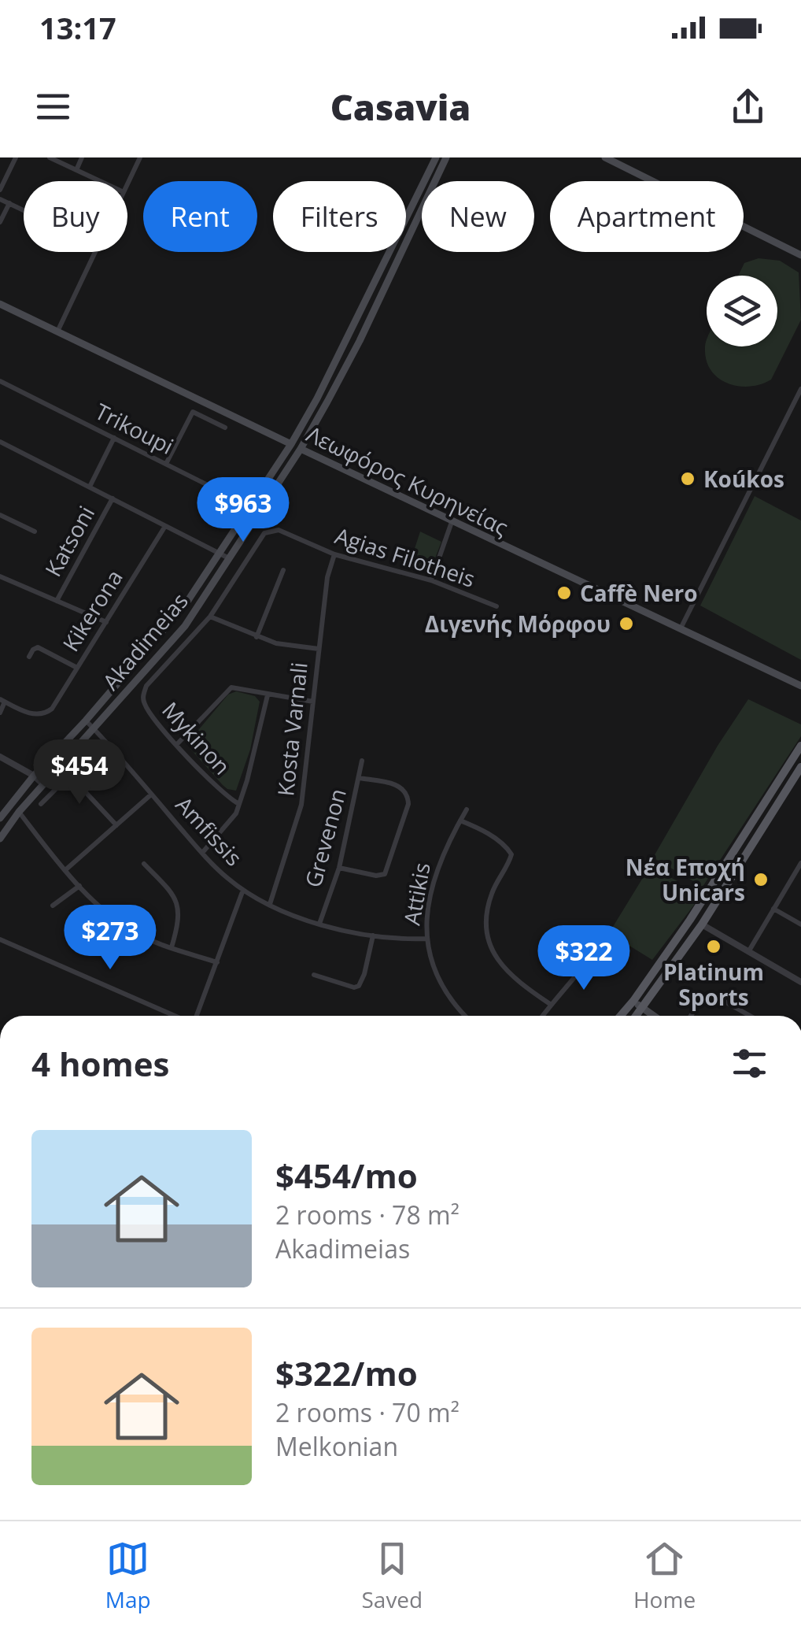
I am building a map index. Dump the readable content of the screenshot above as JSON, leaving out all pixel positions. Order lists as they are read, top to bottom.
{
  "streets": {
    "main road": ["Λεωφόρος Κυρηνείας", "Akadimeias"],
    "street": [
      "Trikoupi",
      "Katsoni",
      "Agias Filotheis",
      "Kikerona",
      "Kosta Varnali",
      "Mykinon",
      "Amfissis",
      "Grevenon",
      "Attikis"
    ]
  },
  "crossings": [
    ["Λεωφόρος Κυρηνείας", "Akadimeias"],
    ["Agias Filotheis", "Kosta Varnali"],
    ["Agias Filotheis", "Mykinon"],
    ["Akadimeias", "Amfissis"],
    ["Kosta Varnali", "Amfissis"],
    ["Amfissis", "Grevenon"],
    ["Amfissis", "Attikis"]
  ],
  "places": [
    "Koúkos",
    "Caffè Nero",
    "Διγενής Μόρφου",
    "Νέα Εποχή Unicars",
    "Platinum Sports"
  ],
  "page": {
    "status": "13:17",
    "header": "Casavia",
    "chip": [
      "Buy",
      "Rent",
      "Filters",
      "New",
      "Apartment"
    ],
    "price": [
      "$963",
      "$454",
      "$273",
      "$322"
    ],
    "heading": "4 homes",
    "list": [
      {
        "name": "$454/mo",
        "note": "2 rooms · 78 m² · Akadimeias"
      },
      {
        "name": "$322/mo",
        "note": "2 rooms · 70 m² · Melkonian"
      }
    ],
    "tabs": ["Map", "Saved", "Home"]
  }
}
